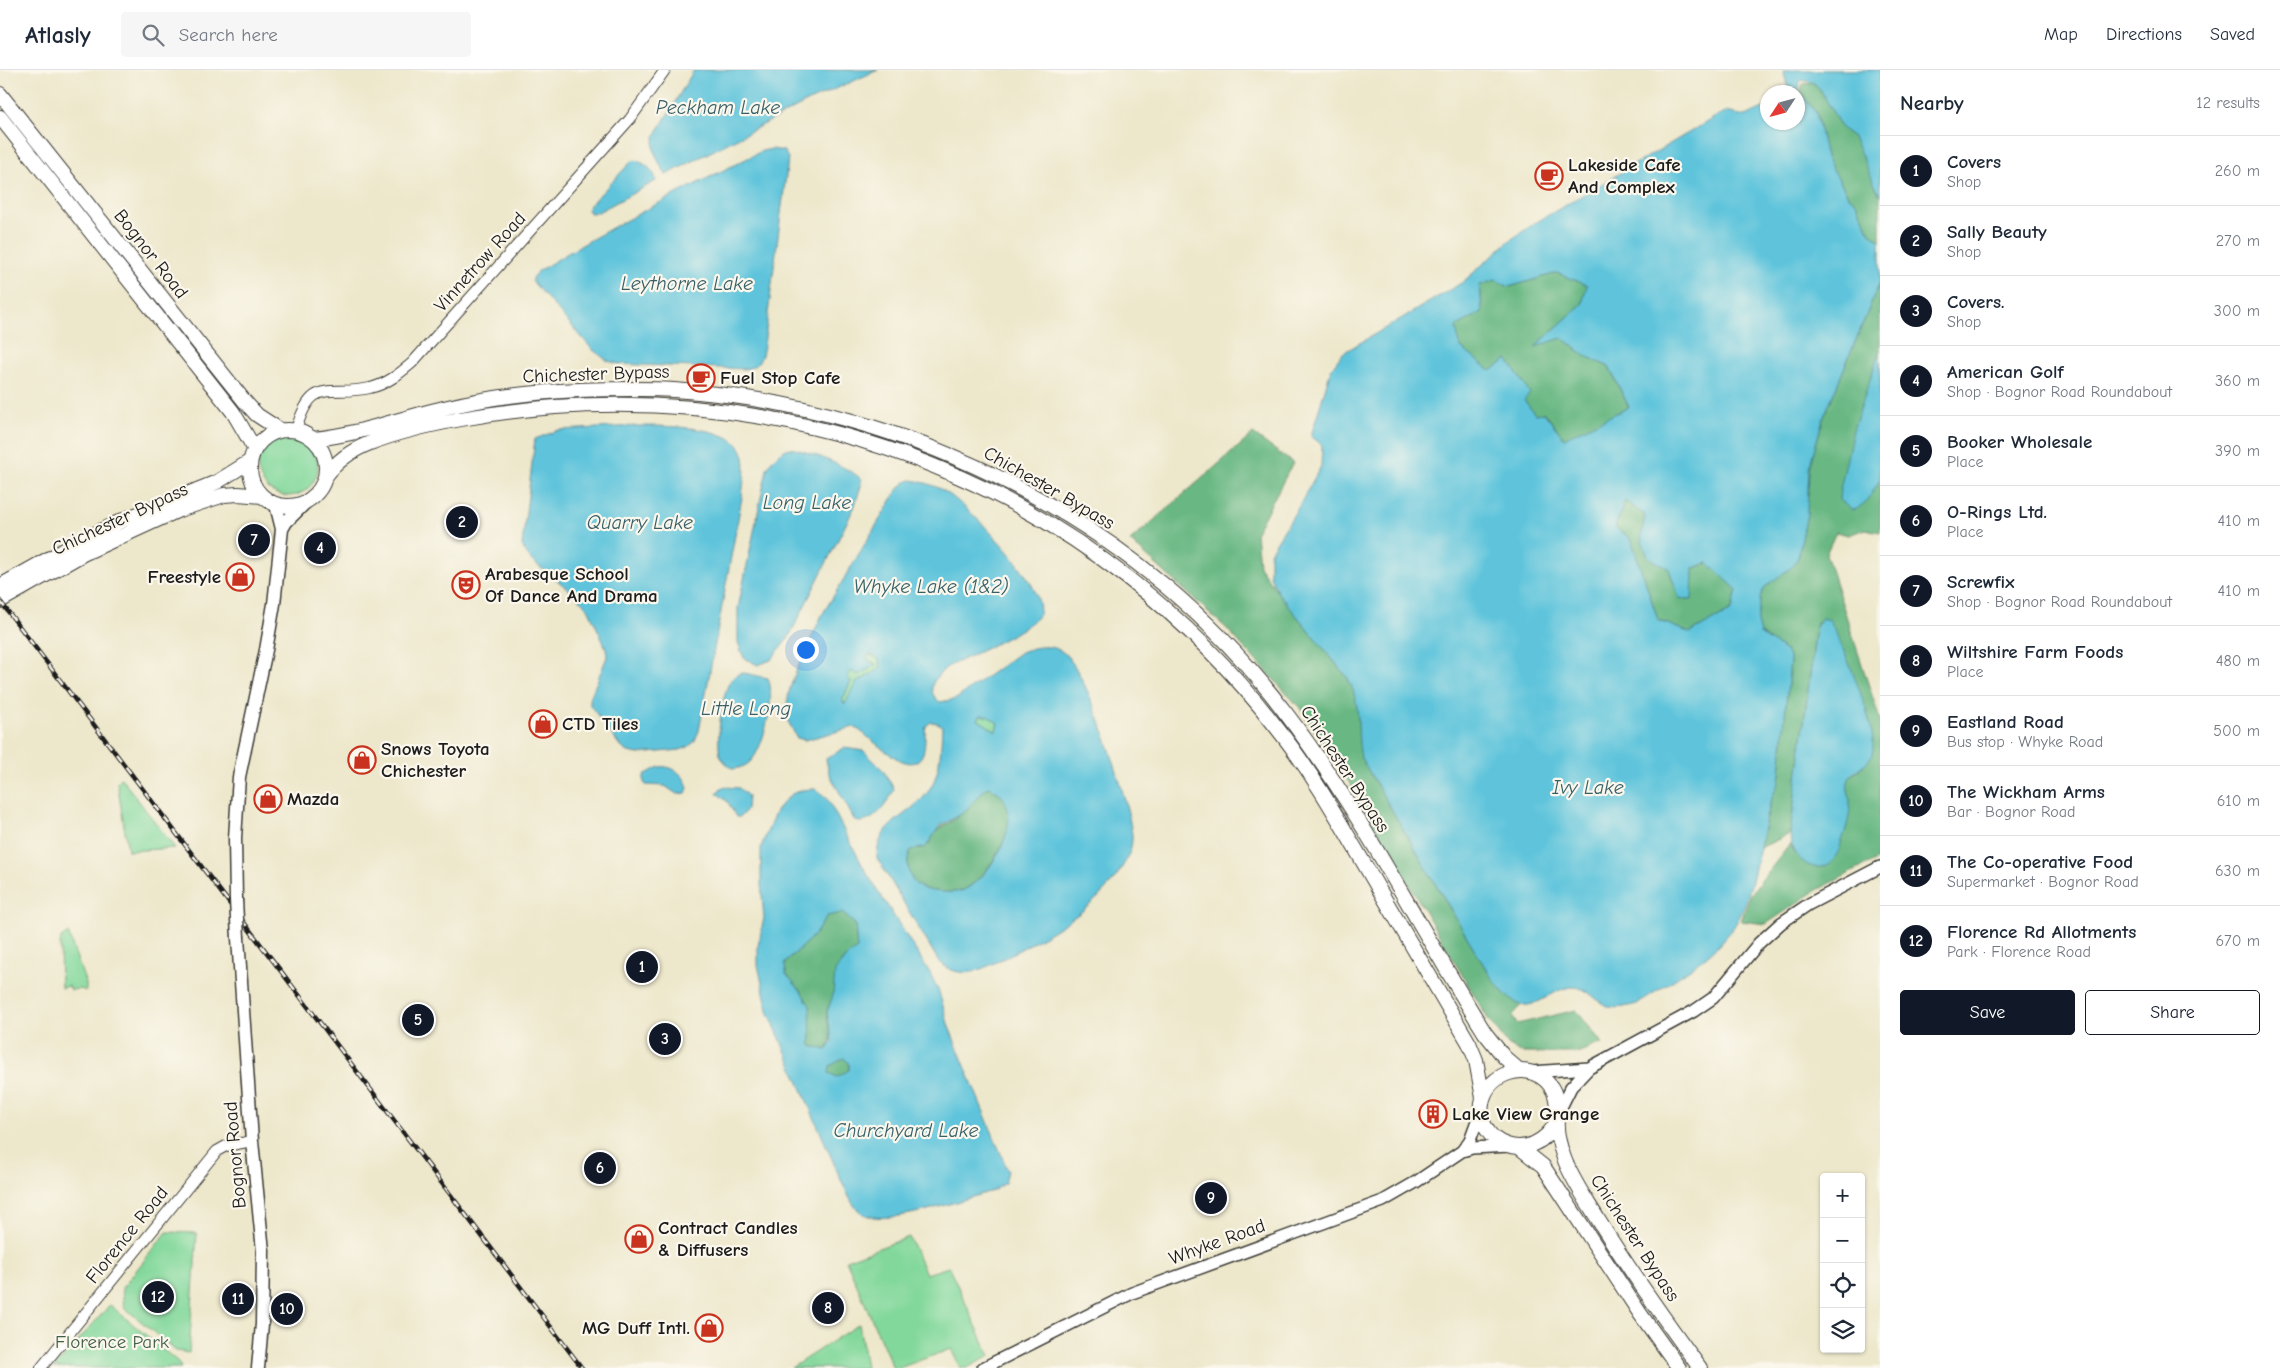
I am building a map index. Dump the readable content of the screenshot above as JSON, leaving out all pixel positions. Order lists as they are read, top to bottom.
{
  "streets": {
    "highway": ["Bognor Road", "Chichester Bypass"],
    "main road": ["Whyke Road"],
    "street": ["Vinnetrow Road", "Florence Road"]
  },
  "crossings": [
    ["Bognor Road", "Vinnetrow Road"],
    ["Bognor Road", "Chichester Bypass"],
    ["Bognor Road", "Florence Road"],
    ["Vinnetrow Road", "Chichester Bypass"],
    ["Chichester Bypass", "Whyke Road"]
  ],
  "water": [
    "Peckham Lake",
    "Leythorne Lake",
    "Long Lake",
    "Quarry Lake",
    "Whyke Lake (1&2)",
    "Little Long",
    "Ivy Lake",
    "Churchyard Lake"
  ],
  "parks": ["Florence Park"],
  "places": {
    "cafe": ["Lakeside Cafe And Complex", "Fuel Stop Cafe"],
    "shop": [
      "Freestyle",
      "CTD Tiles",
      "Snows Toyota Chichester",
      "Mazda",
      "Contract Candles & Diffusers",
      "MG Duff Intl."
    ],
    "theatre": ["Arabesque School Of Dance And Drama"],
    "building": ["Lake View Grange"]
  },
  "north": "bottom left",
  "page": {
    "header": "Atlasly",
    "search": "Search here",
    "nav": ["Map", "Directions", "Saved"],
    "heading": ["Nearby", "12 results"],
    "list": [
      {
        "mark": "1",
        "name": "Covers",
        "note": "Shop",
        "value": "260 m"
      },
      {
        "mark": "2",
        "name": "Sally Beauty",
        "note": "Shop",
        "value": "270 m"
      },
      {
        "mark": "3",
        "name": "Covers.",
        "note": "Shop",
        "value": "300 m"
      },
      {
        "mark": "4",
        "name": "American Golf",
        "note": "Shop · Bognor Road Roundabout",
        "value": "360 m"
      },
      {
        "mark": "5",
        "name": "Booker Wholesale",
        "note": "Place",
        "value": "390 m"
      },
      {
        "mark": "6",
        "name": "O-Rings Ltd.",
        "note": "Place",
        "value": "410 m"
      },
      {
        "mark": "7",
        "name": "Screwfix",
        "note": "Shop · Bognor Road Roundabout",
        "value": "410 m"
      },
      {
        "mark": "8",
        "name": "Wiltshire Farm Foods",
        "note": "Place",
        "value": "480 m"
      },
      {
        "mark": "9",
        "name": "Eastland Road",
        "note": "Bus stop · Whyke Road",
        "value": "500 m"
      },
      {
        "mark": "10",
        "name": "The Wickham Arms",
        "note": "Bar · Bognor Road",
        "value": "610 m"
      },
      {
        "mark": "11",
        "name": "The Co-operative Food",
        "note": "Supermarket · Bognor Road",
        "value": "630 m"
      },
      {
        "mark": "12",
        "name": "Florence Rd Allotments",
        "note": "Park · Florence Road",
        "value": "670 m"
      }
    ],
    "pins": [
      "2",
      "7",
      "4",
      "1",
      "5",
      "3",
      "6",
      "9",
      "12",
      "11",
      "8",
      "10"
    ],
    "buttons": ["Save", "Share"],
    "map_buttons": ["+", "−"]
  }
}
